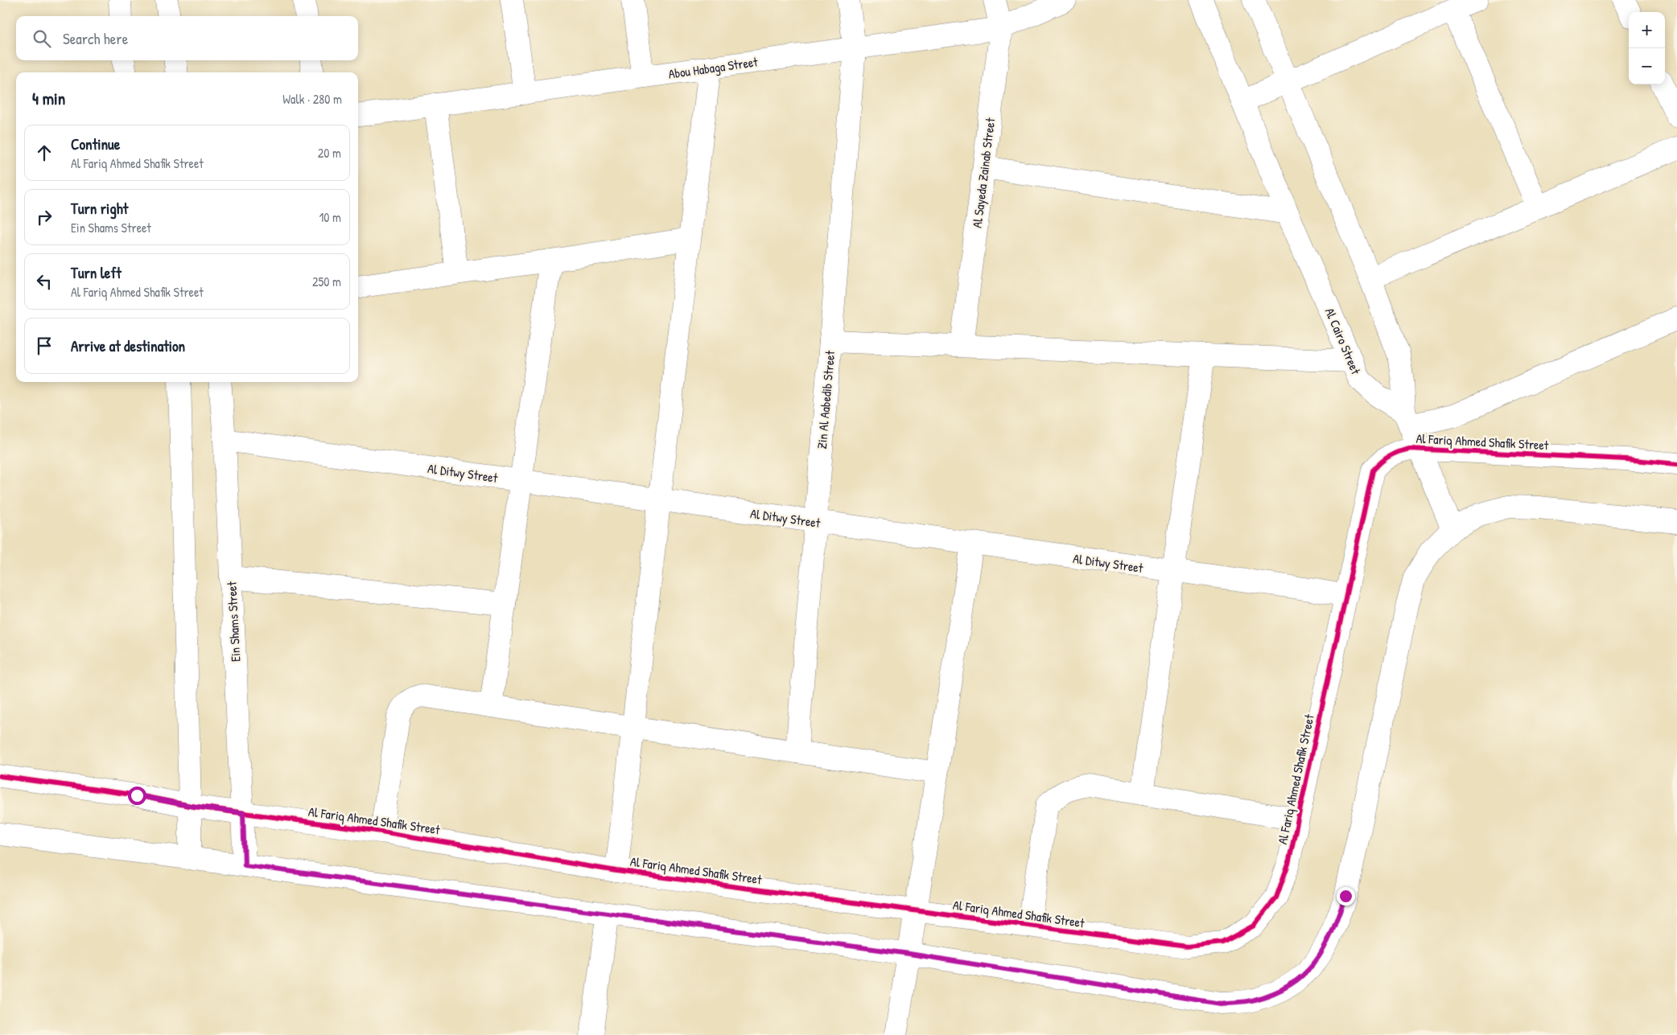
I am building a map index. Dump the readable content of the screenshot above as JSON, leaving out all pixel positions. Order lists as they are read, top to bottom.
{
  "streets": {
    "street": [
      "Abou Habaga Street",
      "Al Sayeda Zainab Street",
      "Al Cairo Street",
      "Zin Al Aabedib Street",
      "Al Fariq Ahmed Shafik Street",
      "Al Ditwy Street",
      "Ein Shams Street"
    ]
  },
  "crossings": [
    ["Abou Habaga Street", "Al Sayeda Zainab Street"],
    ["Abou Habaga Street", "Zin Al Aabedib Street"],
    ["Zin Al Aabedib Street", "Al Ditwy Street"],
    ["Al Fariq Ahmed Shafik Street", "Al Ditwy Street"],
    ["Al Fariq Ahmed Shafik Street", "Ein Shams Street"],
    ["Al Ditwy Street", "Ein Shams Street"]
  ],
  "page": {
    "map_buttons": ["+", "−"],
    "search": "Search here",
    "heading": ["4 min", "Walk · 280 m"],
    "list": [
      ["Continue", "Al Fariq Ahmed Shafik Street", "20 m"],
      ["Turn right", "Ein Shams Street", "10 m"],
      ["Turn left", "Al Fariq Ahmed Shafik Street", "250 m"],
      "Arrive at destination"
    ]
  }
}
